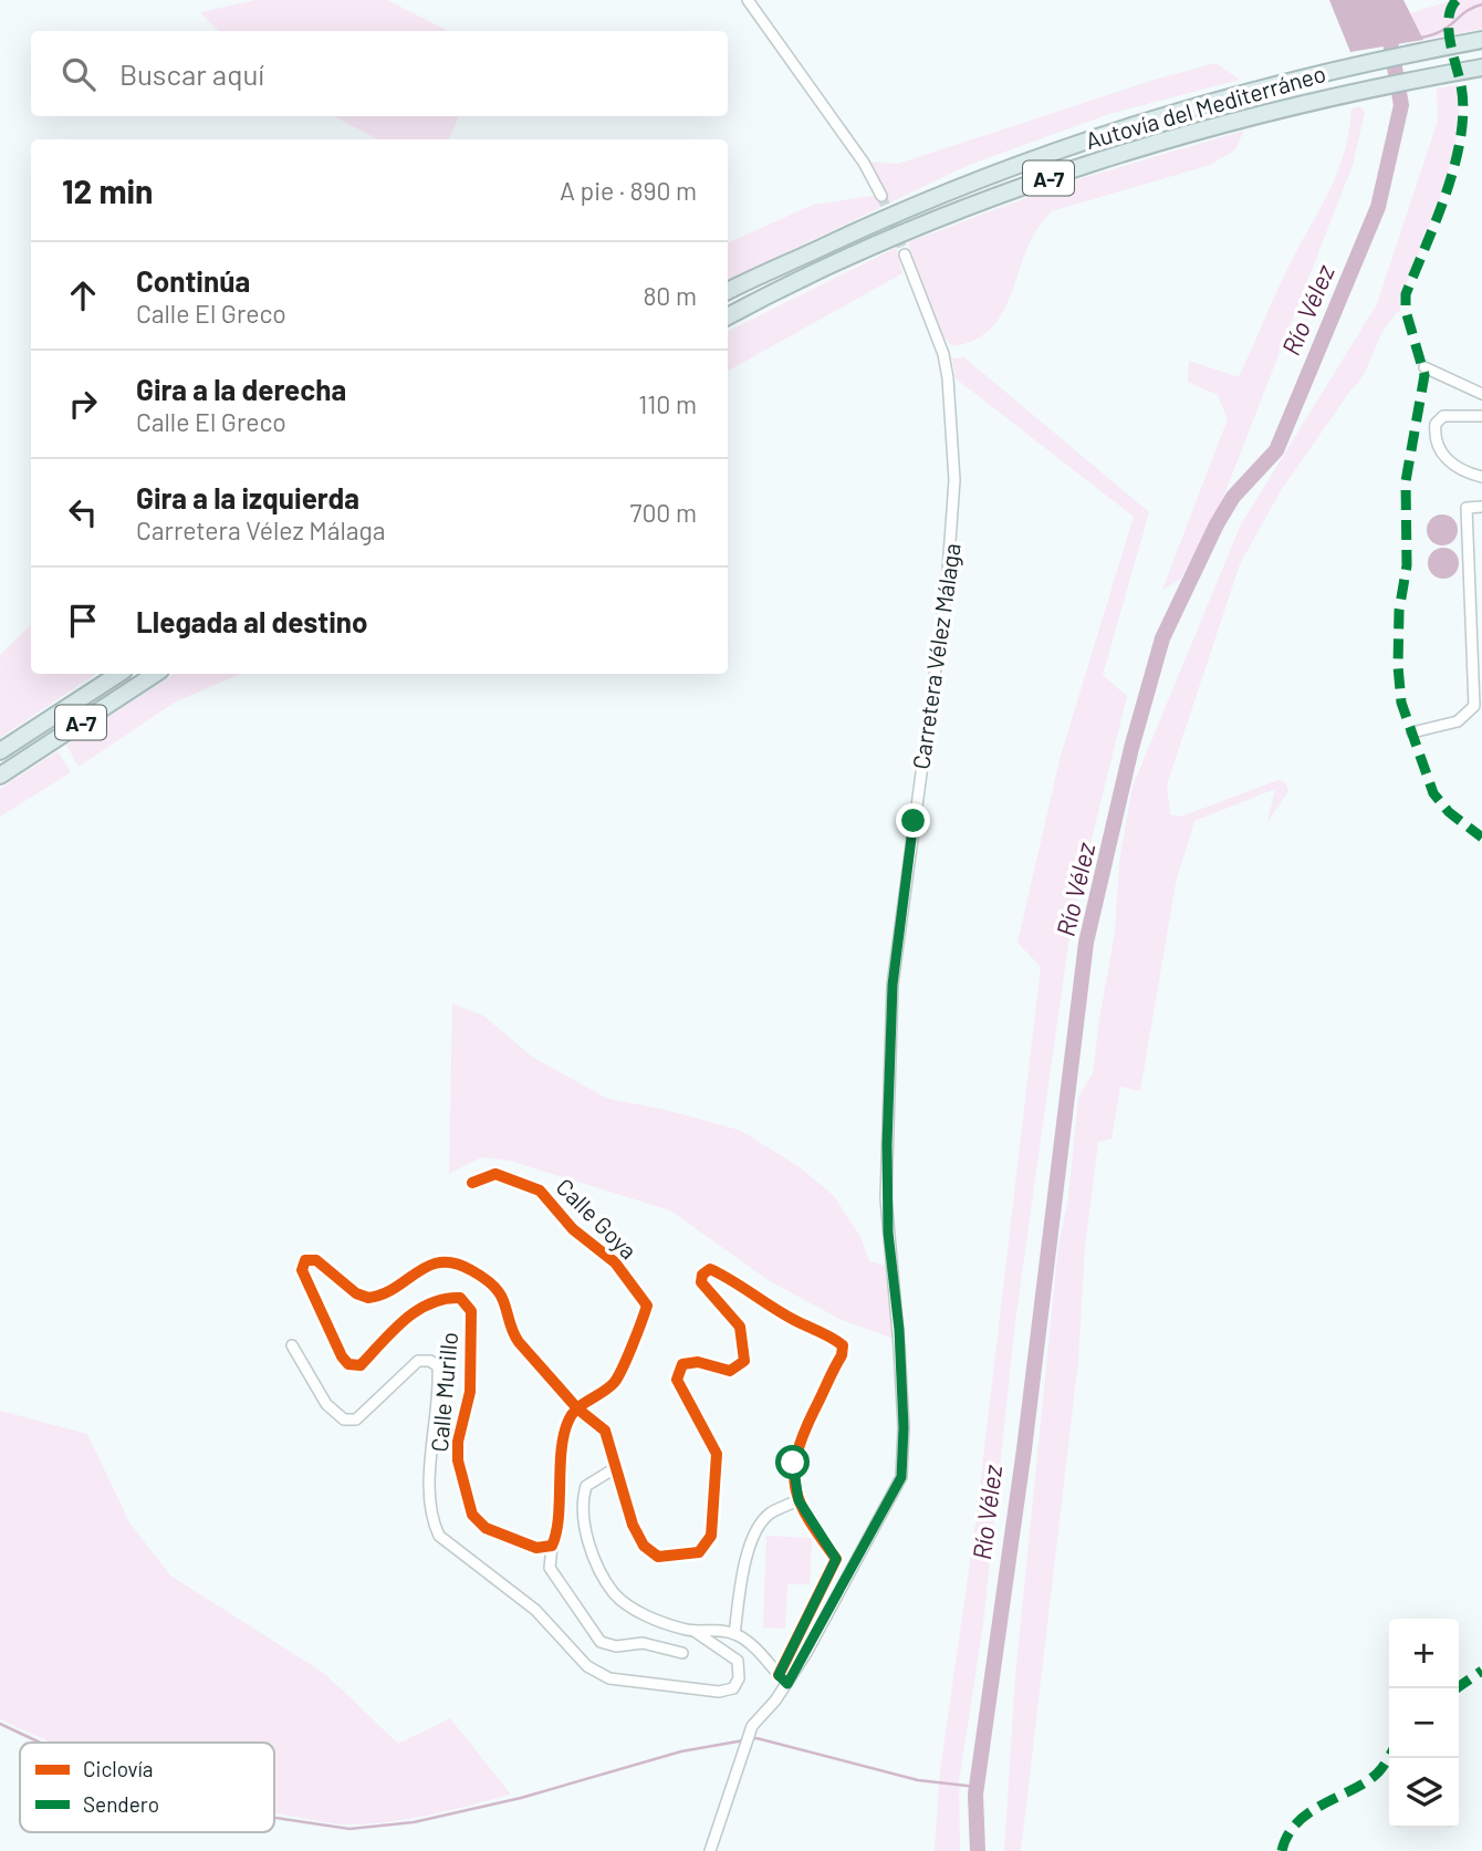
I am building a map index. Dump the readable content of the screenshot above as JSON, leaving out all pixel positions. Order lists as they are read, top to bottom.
{
  "streets": {
    "highway": ["Autovía del Mediterráneo", "A-7"],
    "street": ["Carretera Vélez Málaga", "Calle Goya", "Calle Murillo"]
  },
  "crossings": [
    ["Calle Goya", "Calle Murillo"]
  ],
  "water": ["Río Vélez"],
  "legend": ["Ciclovía", "Sendero"],
  "page": {
    "search": "Buscar aquí",
    "heading": ["12 min", "A pie · 890 m"],
    "list": [
      ["Continúa", "Calle El Greco", "80 m"],
      ["Gira a la derecha", "Calle El Greco", "110 m"],
      ["Gira a la izquierda", "Carretera Vélez Málaga", "700 m"],
      "Llegada al destino"
    ],
    "map_buttons": ["+", "−"]
  }
}
